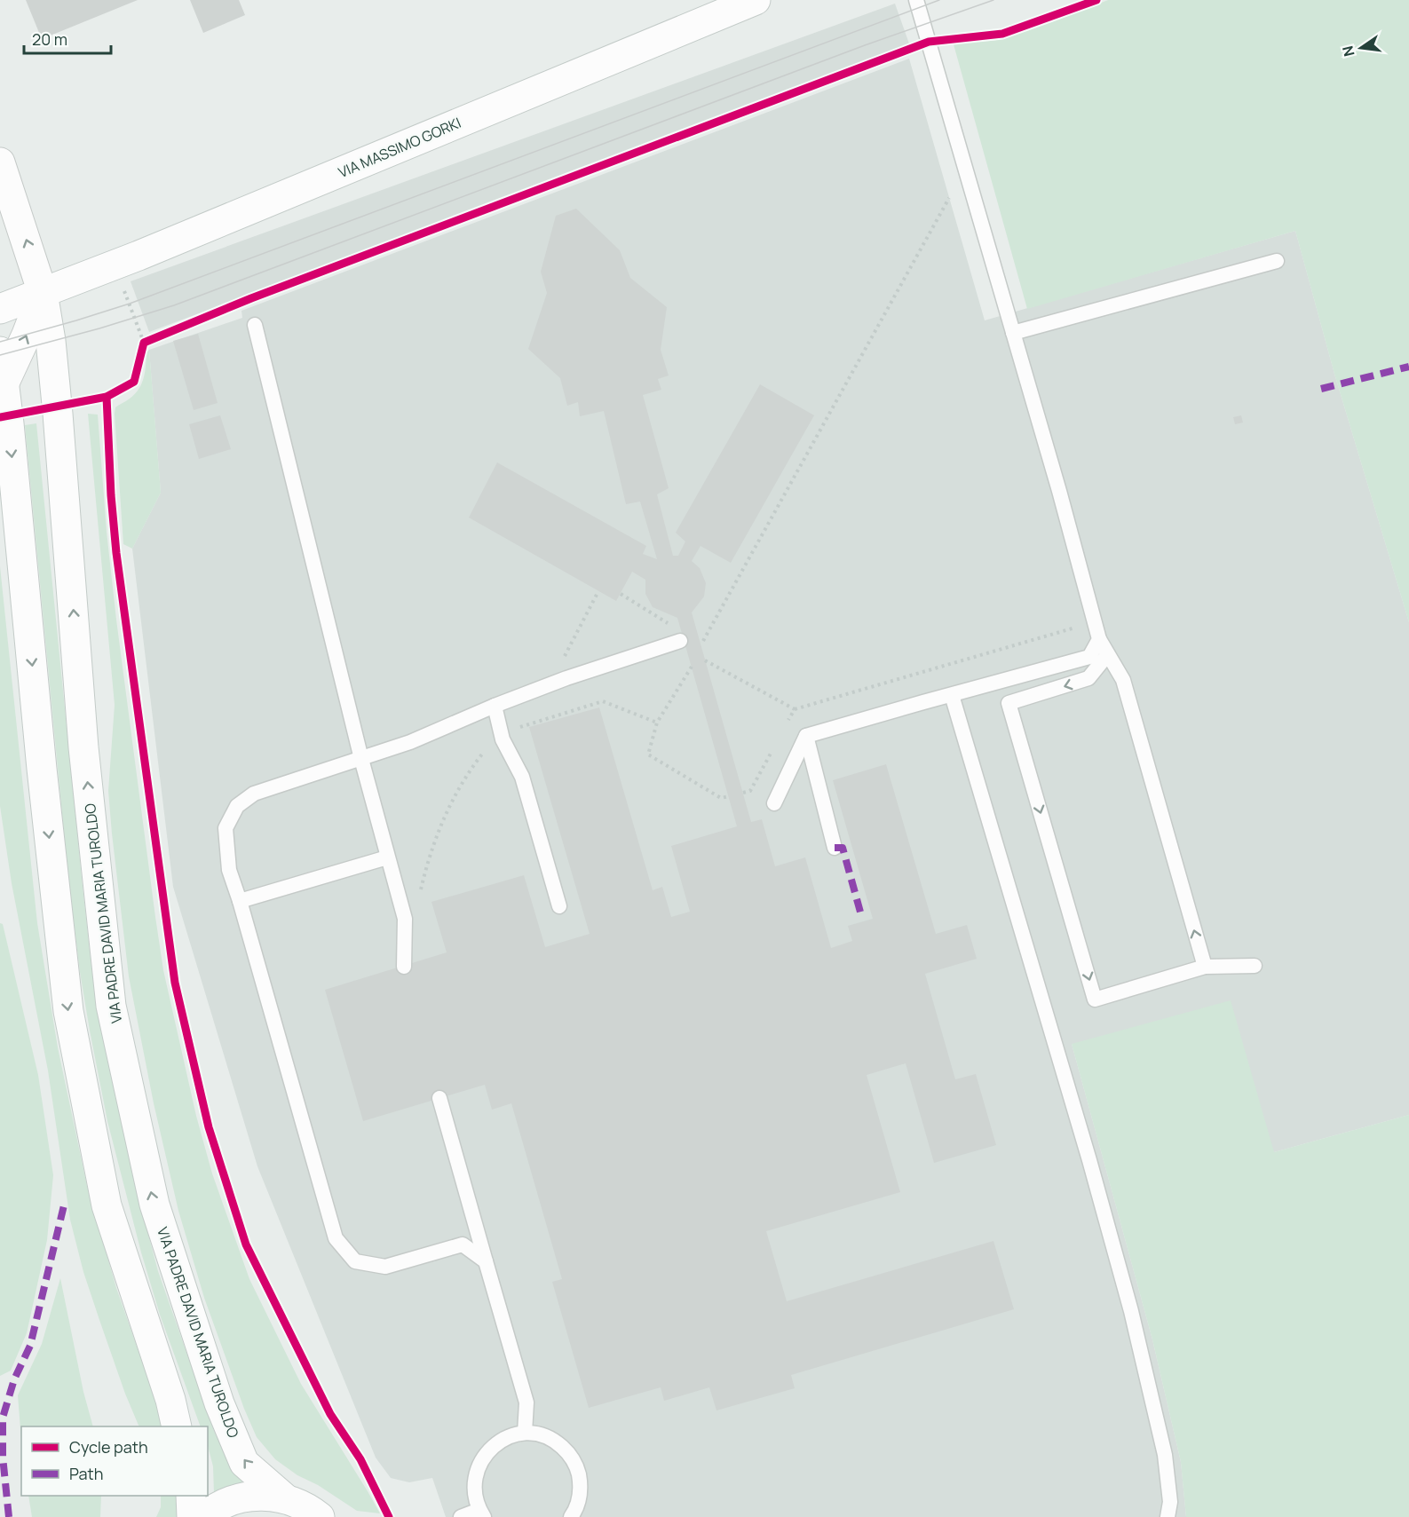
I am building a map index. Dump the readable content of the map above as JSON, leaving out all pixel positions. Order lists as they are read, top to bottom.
{
  "streets": {
    "street": ["VIA MASSIMO GORKI", "VIA PADRE DAVID MARIA TUROLDO"]
  },
  "crossings": [
    ["VIA MASSIMO GORKI", "VIA PADRE DAVID MARIA TUROLDO"]
  ],
  "legend": ["Cycle path", "Path"],
  "scale_bar": "20 m",
  "north": "left"
}
